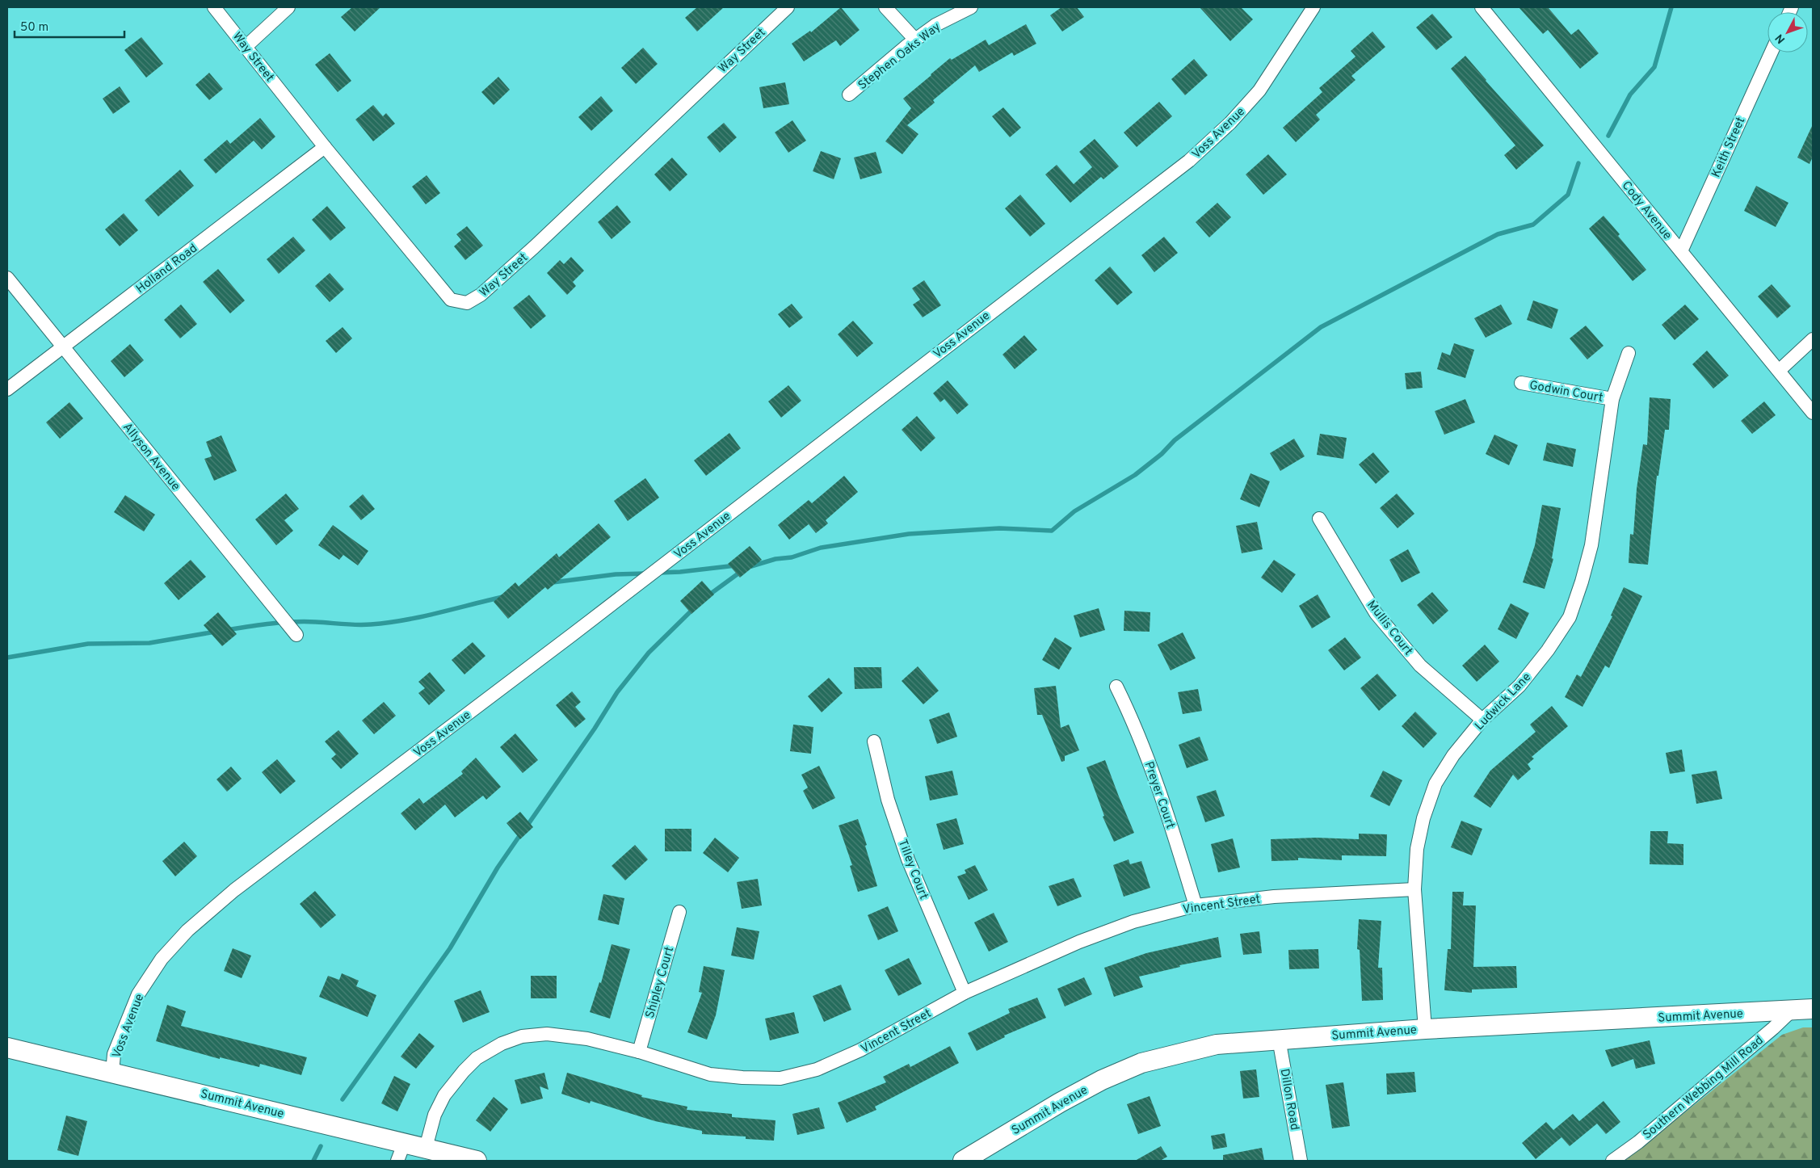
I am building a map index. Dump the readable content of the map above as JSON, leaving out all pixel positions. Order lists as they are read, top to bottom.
{
  "streets": {
    "main road": ["Summit Avenue"],
    "street": [
      "Way Street",
      "Stephen Oaks Way",
      "Voss Avenue",
      "Keith Street",
      "Cody Avenue",
      "Holland Road",
      "Godwin Court",
      "Allyson Avenue",
      "Mullis Court",
      "Ludwick Lane",
      "Preyer Court",
      "Tilley Court",
      "Vincent Street",
      "Shipley Court",
      "Southern Webbing Mill Road",
      "Dillon Road"
    ]
  },
  "crossings": [
    ["Way Street", "Holland Road"],
    ["Voss Avenue", "Summit Avenue"],
    ["Keith Street", "Cody Avenue"],
    ["Holland Road", "Allyson Avenue"],
    ["Godwin Court", "Ludwick Lane"],
    ["Mullis Court", "Ludwick Lane"],
    ["Ludwick Lane", "Vincent Street"],
    ["Ludwick Lane", "Summit Avenue"],
    ["Preyer Court", "Vincent Street"],
    ["Tilley Court", "Vincent Street"],
    ["Vincent Street", "Shipley Court"],
    ["Vincent Street", "Summit Avenue"],
    ["Summit Avenue", "Southern Webbing Mill Road"],
    ["Summit Avenue", "Dillon Road"]
  ],
  "scale_bar": "50 m",
  "north": "bottom left"
}
